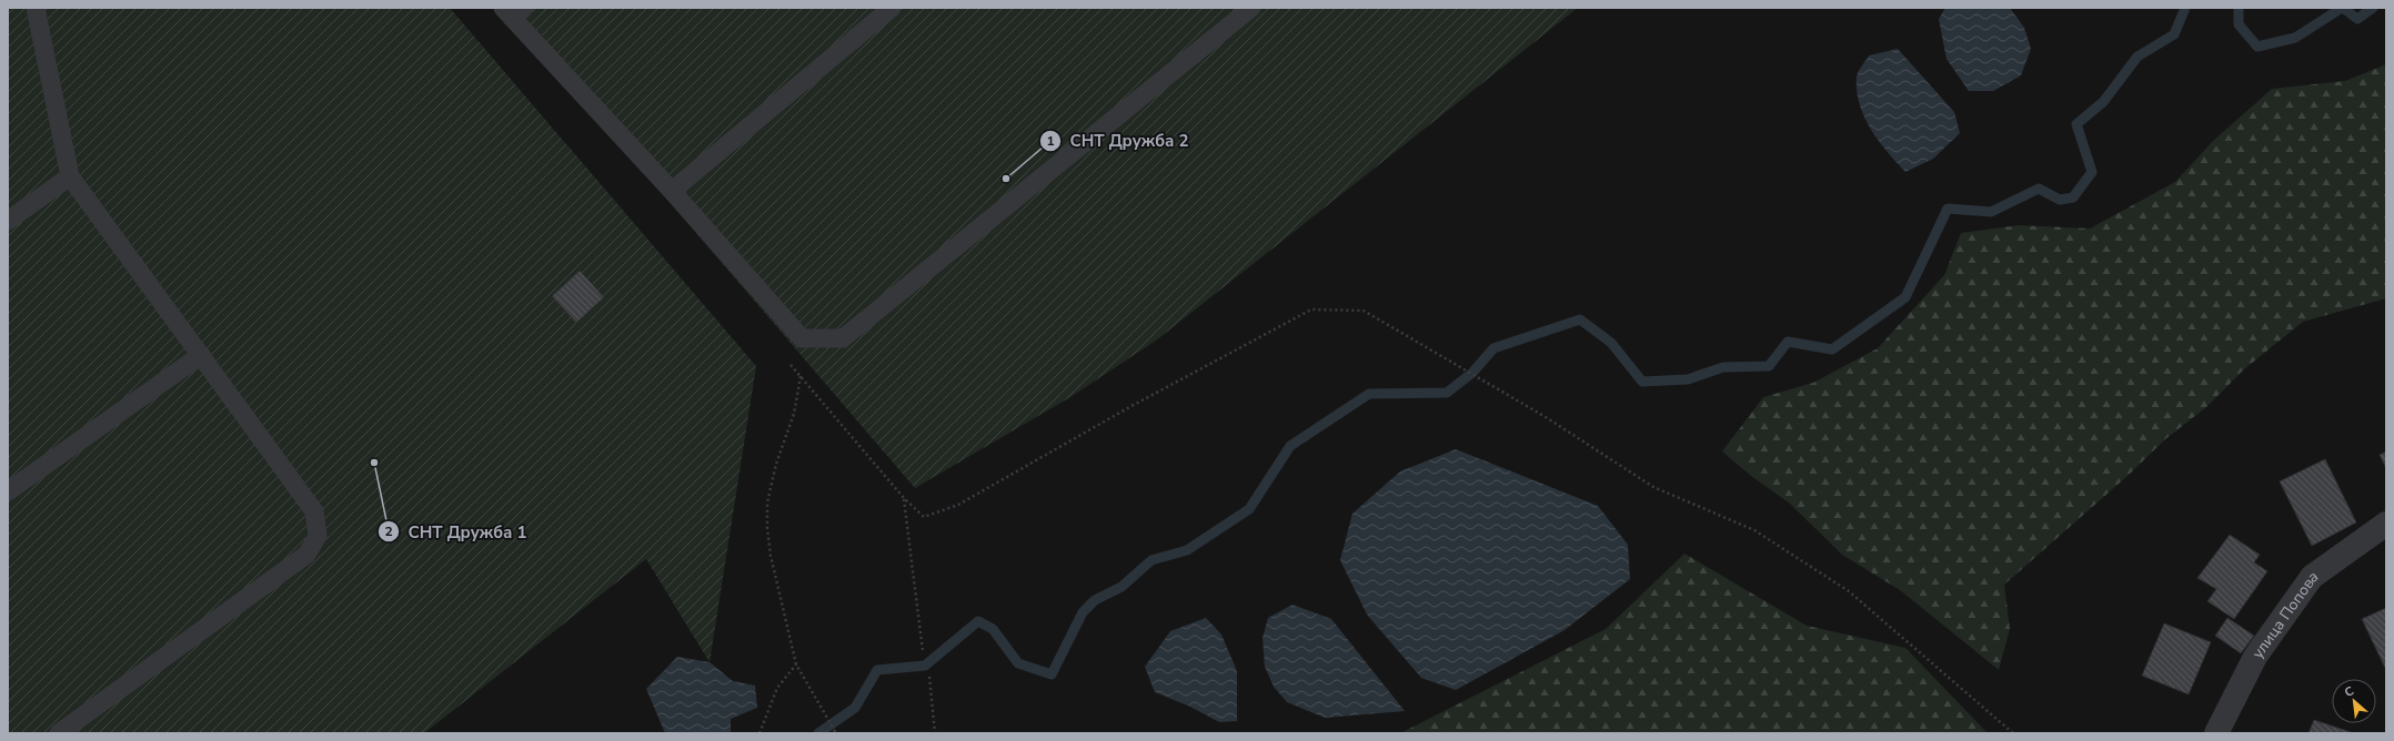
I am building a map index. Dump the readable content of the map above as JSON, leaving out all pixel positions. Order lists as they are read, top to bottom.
{
  "streets": {
    "street": ["улица Попова"]
  },
  "places": ["СНТ Дружба 2", "СНТ Дружба 1"],
  "north": "top left"
}
